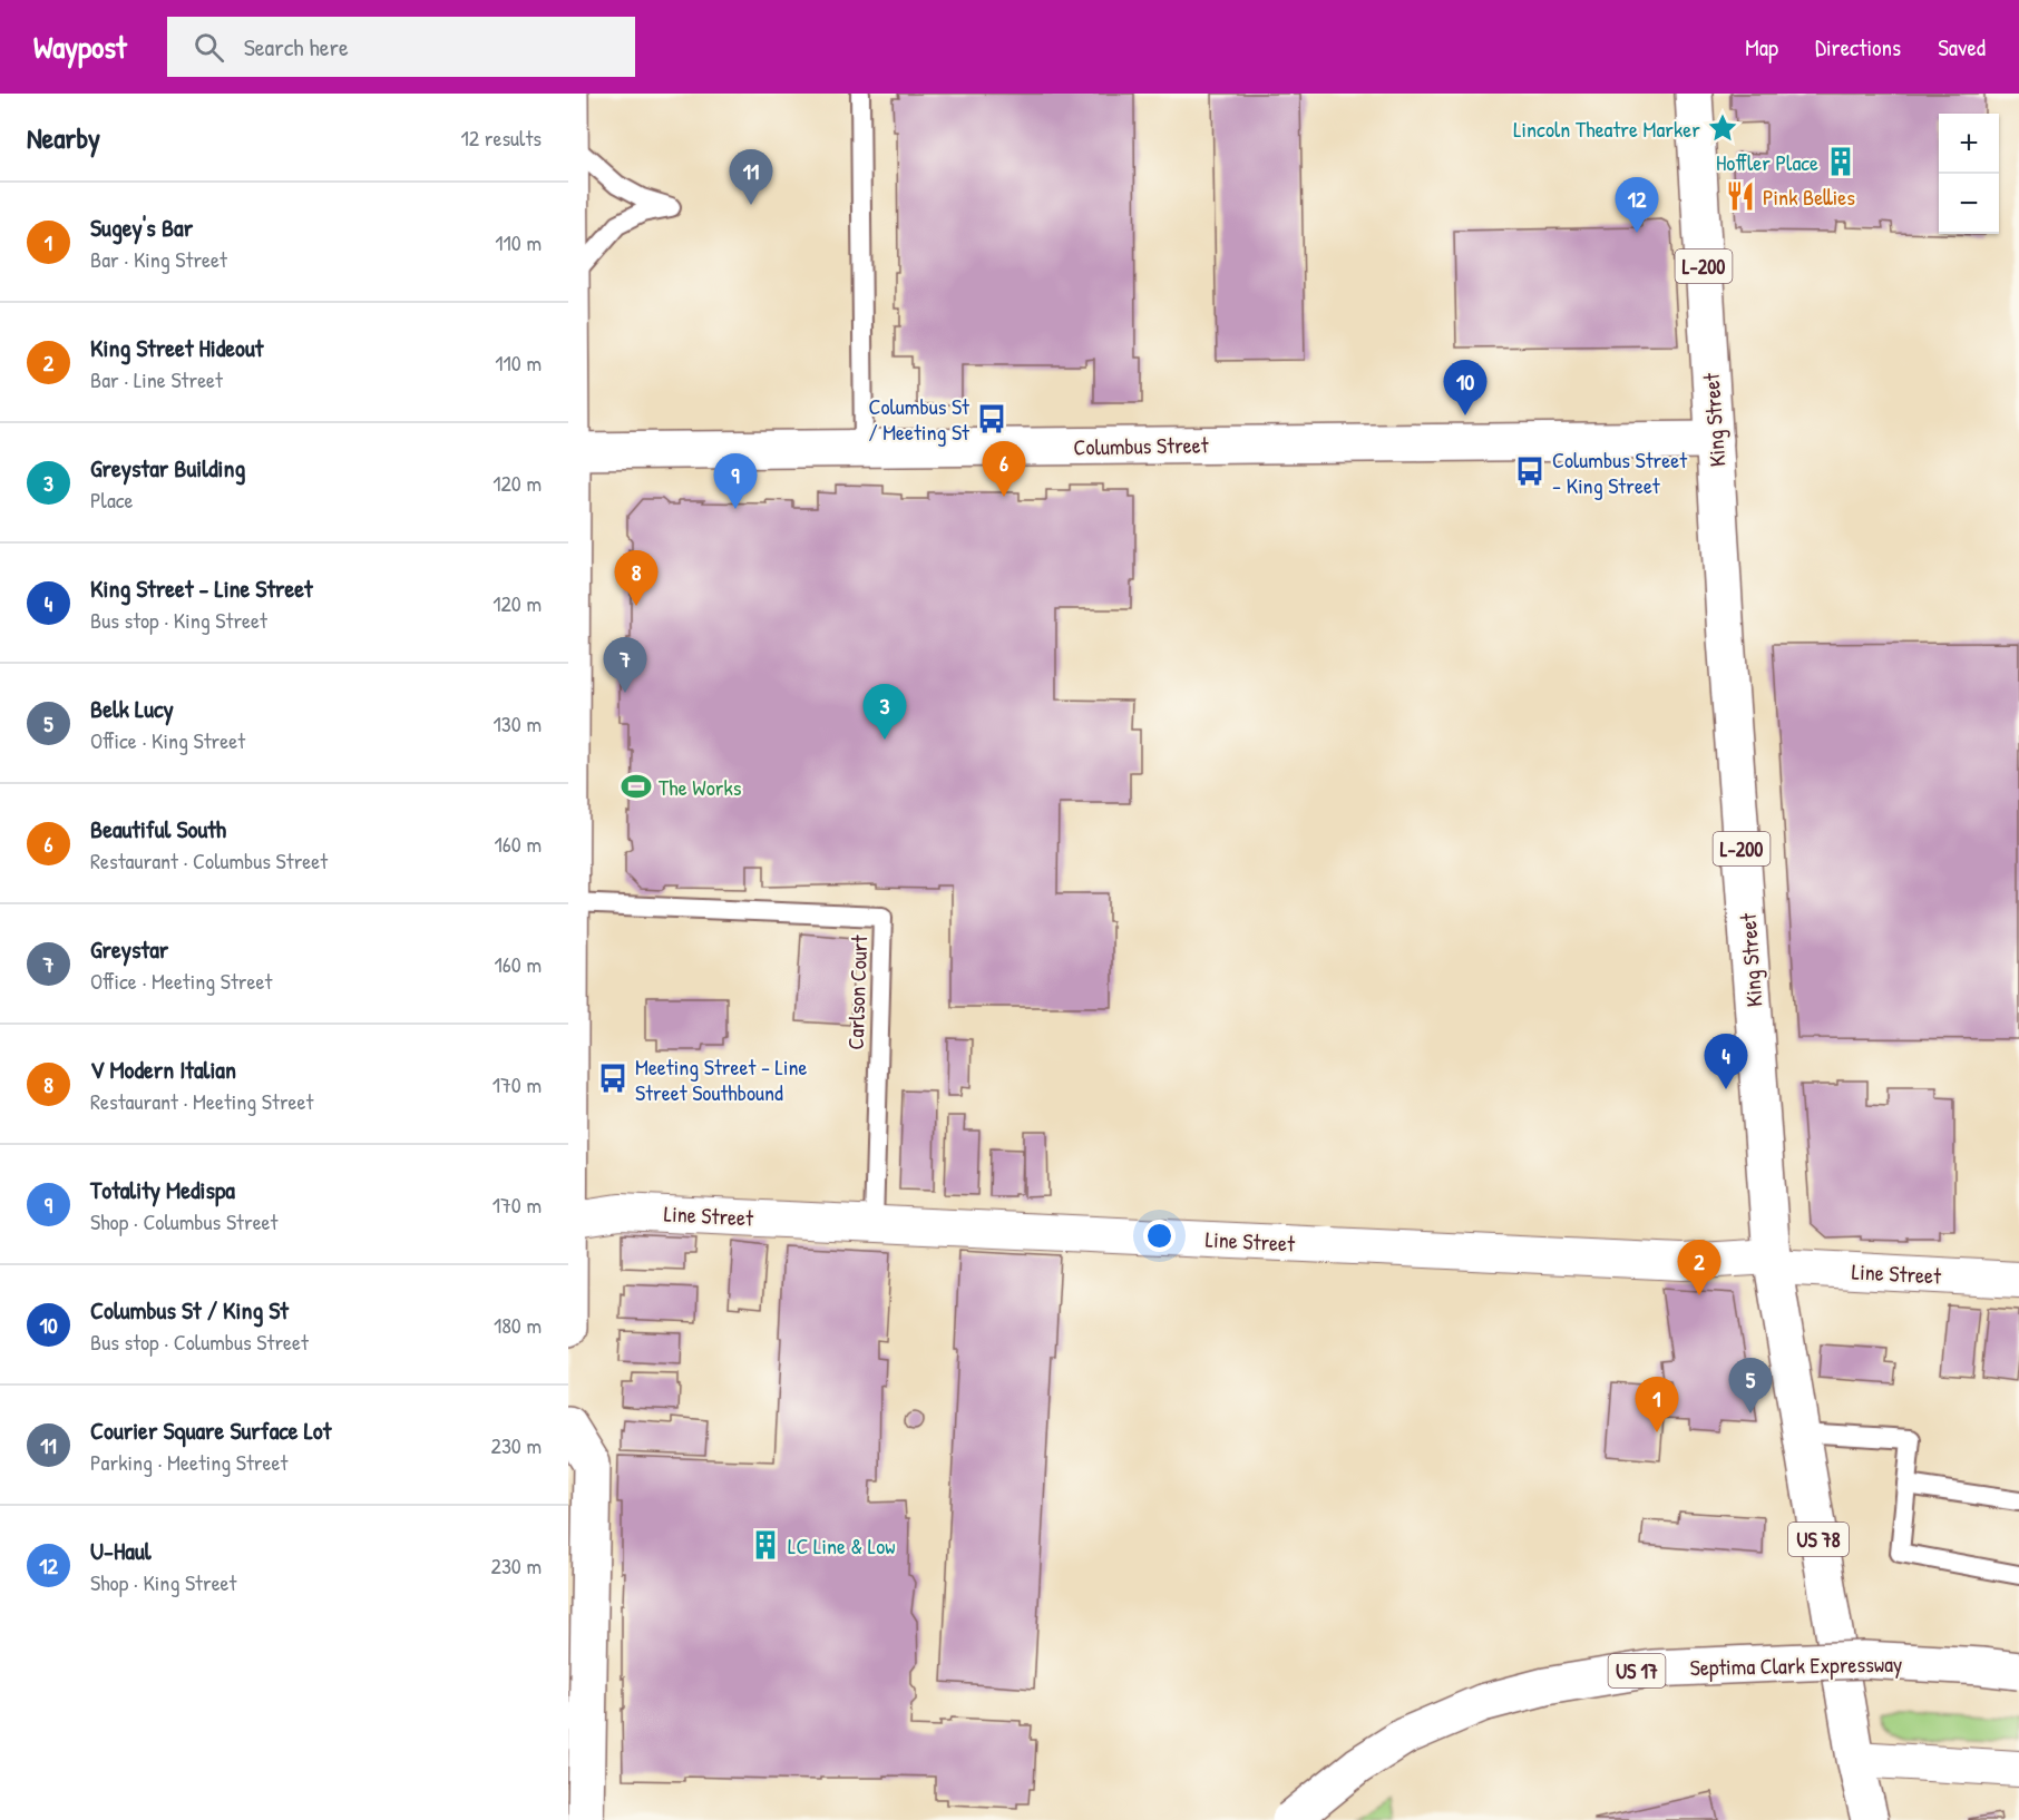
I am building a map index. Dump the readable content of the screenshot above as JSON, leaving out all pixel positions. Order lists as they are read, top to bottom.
{
  "streets": {
    "main road": [
      "L-200",
      "King Street",
      "Columbus Street",
      "US 78",
      "Septima Clark Expressway",
      "US 17"
    ],
    "street": ["Line Street"],
    "lane": ["Carlson Court"]
  },
  "crossings": [
    ["King Street", "Columbus Street"],
    ["King Street", "Line Street"],
    ["Carlson Court", "Line Street"]
  ],
  "places": {
    "place": ["Lincoln Theatre Marker"],
    "building": ["Hoffler Place", "LC Line & Low"],
    "restaurant": ["Pink Bellies"],
    "bus stop": ["Columbus St / Meeting St", "Columbus Street - King Street", "Meeting Street - Line Street Southbound"],
    "sports": ["The Works"]
  },
  "page": {
    "header": "Waypost",
    "search": "Search here",
    "nav": ["Map", "Directions", "Saved"],
    "heading": ["Nearby", "12 results"],
    "map_buttons": ["+", "−"],
    "pins": [
      "11",
      "12",
      "10",
      "6",
      "9",
      "8",
      "7",
      "3",
      "4",
      "2",
      "5",
      "1"
    ],
    "list": [
      {
        "mark": "1",
        "name": "Sugey's Bar",
        "note": "Bar · King Street",
        "value": "110 m"
      },
      {
        "mark": "2",
        "name": "King Street Hideout",
        "note": "Bar · Line Street",
        "value": "110 m"
      },
      {
        "mark": "3",
        "name": "Greystar Building",
        "note": "Place",
        "value": "120 m"
      },
      {
        "mark": "4",
        "name": "King Street - Line Street",
        "note": "Bus stop · King Street",
        "value": "120 m"
      },
      {
        "mark": "5",
        "name": "Belk Lucy",
        "note": "Office · King Street",
        "value": "130 m"
      },
      {
        "mark": "6",
        "name": "Beautiful South",
        "note": "Restaurant · Columbus Street",
        "value": "160 m"
      },
      {
        "mark": "7",
        "name": "Greystar",
        "note": "Office · Meeting Street",
        "value": "160 m"
      },
      {
        "mark": "8",
        "name": "V Modern Italian",
        "note": "Restaurant · Meeting Street",
        "value": "170 m"
      },
      {
        "mark": "9",
        "name": "Totality Medispa",
        "note": "Shop · Columbus Street",
        "value": "170 m"
      },
      {
        "mark": "10",
        "name": "Columbus St / King St",
        "note": "Bus stop · Columbus Street",
        "value": "180 m"
      },
      {
        "mark": "11",
        "name": "Courier Square Surface Lot",
        "note": "Parking · Meeting Street",
        "value": "230 m"
      },
      {
        "mark": "12",
        "name": "U-Haul",
        "note": "Shop · King Street",
        "value": "230 m"
      }
    ]
  }
}
